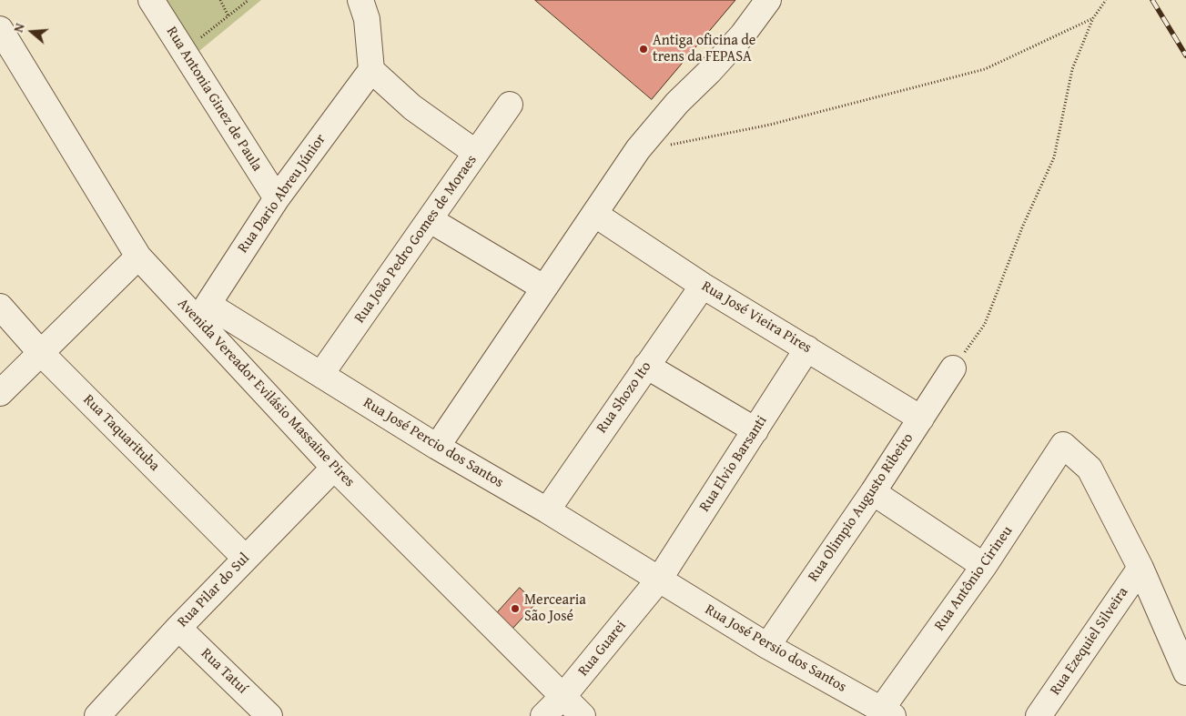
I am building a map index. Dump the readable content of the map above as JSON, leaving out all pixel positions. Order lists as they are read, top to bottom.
{
  "streets": {
    "street": [
      "Rua Antonia Ginez de Paula",
      "Rua Dario Abreu Júnior",
      "Rua João Pedro Gomes de Moraes",
      "Rua José Vieira Pires",
      "Avenida Vereador Evilásio Massaine Pires",
      "Rua Shozo Ito",
      "Rua Taquarituba",
      "Rua José Percio dos Santos",
      "Rua Elvio Barsanti",
      "Rua Olimpio Augusto Ribeiro",
      "Rua Antônio Cirineu",
      "Rua Pilar do Sul",
      "Rua Ezequiel Silveira",
      "Rua Guarei",
      "Rua José Persio dos Santos",
      "Rua Tatuí"
    ]
  },
  "crossings": [
    ["Rua Antonia Ginez de Paula", "Rua Dario Abreu Júnior"],
    ["Rua Dario Abreu Júnior", "Avenida Vereador Evilásio Massaine Pires"],
    ["Rua Dario Abreu Júnior", "Rua José Percio dos Santos"],
    ["Rua João Pedro Gomes de Moraes", "Rua José Percio dos Santos"],
    ["Rua José Vieira Pires", "Rua Shozo Ito"],
    ["Rua José Vieira Pires", "Rua Elvio Barsanti"],
    ["Rua José Vieira Pires", "Rua Olimpio Augusto Ribeiro"],
    ["Avenida Vereador Evilásio Massaine Pires", "Rua José Percio dos Santos"],
    ["Avenida Vereador Evilásio Massaine Pires", "Rua Pilar do Sul"],
    ["Avenida Vereador Evilásio Massaine Pires", "Rua Guarei"],
    ["Rua Shozo Ito", "Rua José Percio dos Santos"],
    ["Rua Taquarituba", "Rua Pilar do Sul"],
    ["Rua José Percio dos Santos", "Rua Elvio Barsanti"],
    ["Rua José Percio dos Santos", "Rua Guarei"],
    ["Rua José Percio dos Santos", "Rua José Persio dos Santos"],
    ["Rua Elvio Barsanti", "Rua Guarei"],
    ["Rua Elvio Barsanti", "Rua José Persio dos Santos"],
    ["Rua Olimpio Augusto Ribeiro", "Rua José Persio dos Santos"],
    ["Rua Antônio Cirineu", "Rua Ezequiel Silveira"],
    ["Rua Antônio Cirineu", "Rua José Persio dos Santos"],
    ["Rua Pilar do Sul", "Rua Tatuí"],
    ["Rua Guarei", "Rua José Persio dos Santos"]
  ],
  "places": ["Antiga oficina de trens da FEPASA", "Mercearia São José"],
  "north": "left"
}
